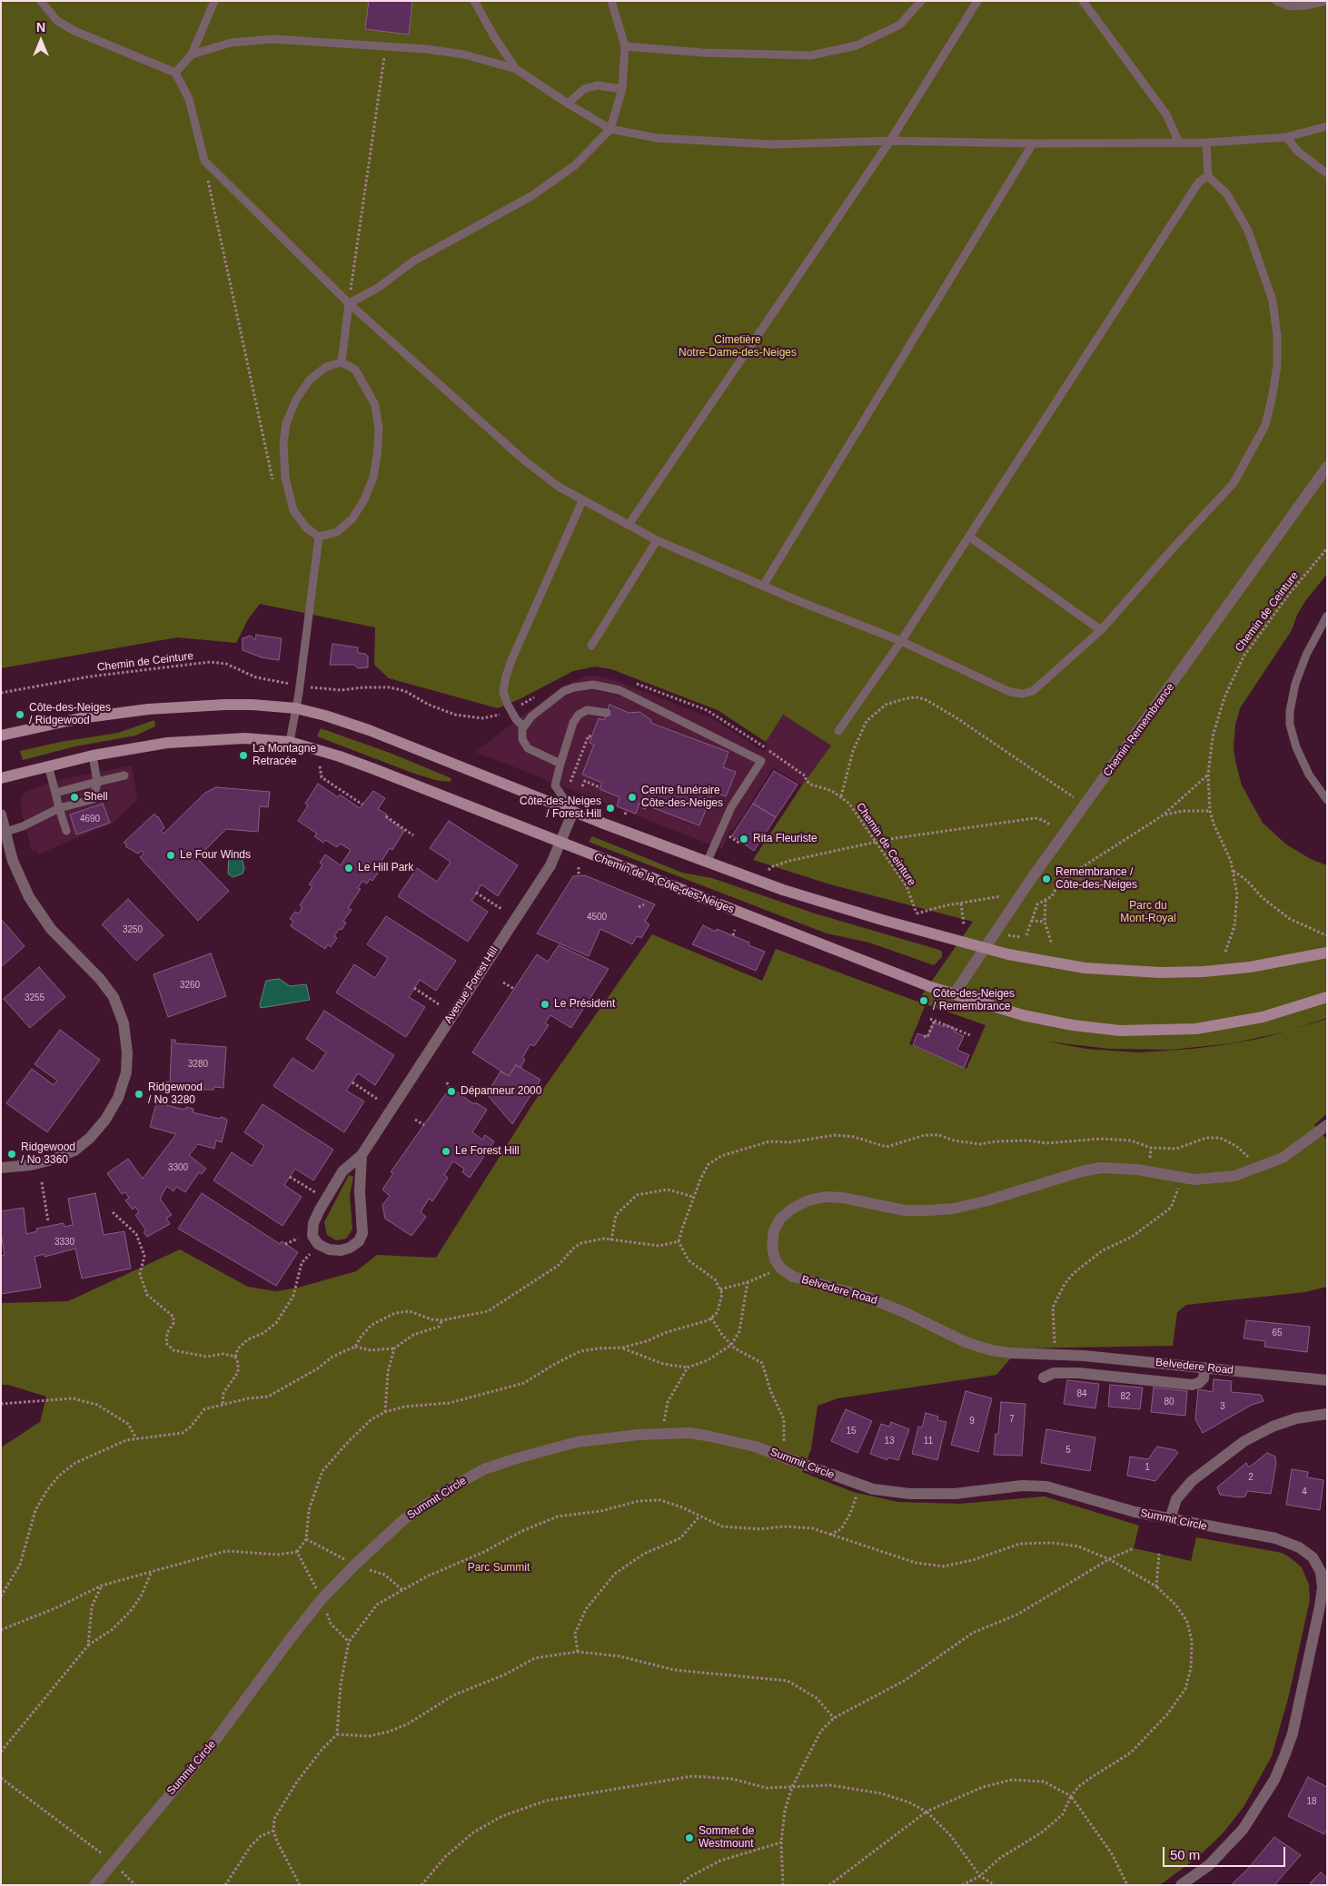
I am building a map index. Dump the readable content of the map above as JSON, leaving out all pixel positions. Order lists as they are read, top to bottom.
{
  "streets": {
    "main road": ["Chemin de la Côte-des-Neiges"],
    "street": [
      "Chemin Remembrance",
      "Avenue Forest Hill",
      "Belvedere Road",
      "Summit Circle"
    ],
    "path": ["Chemin de Ceinture"]
  },
  "crossings": [
    ["Chemin Remembrance", "Chemin de la Côte-des-Neiges"],
    ["Chemin de la Côte-des-Neiges", "Avenue Forest Hill"]
  ],
  "parks": ["Cimetière Notre-Dame-des-Neiges", "Parc du Mont-Royal", "Parc Summit"],
  "places": [
    "Côte-des-Neiges / Ridgewood",
    "La Montagne Retracée",
    "Shell",
    "Centre funéraire Côte-des-Neiges",
    "Côte-des-Neiges / Forest Hill",
    "Rita Fleuriste",
    "Le Four Winds",
    "Le Hill Park",
    "Remembrance / Côte-des-Neiges",
    "Côte-des-Neiges / Remembrance",
    "Le Président",
    "Dépanneur 2000",
    "Ridgewood / No 3280",
    "Le Forest Hill",
    "Ridgewood / No 3360",
    "Sommet de Westmount"
  ],
  "house_numbers": [
    "4690",
    "4500",
    "3250",
    "3260",
    "3255",
    "3280",
    "3300",
    "3330",
    "65",
    "84",
    "82",
    "80",
    "3",
    "7",
    "9",
    "15",
    "13",
    "11",
    "5",
    "1",
    "2",
    "4",
    "18"
  ],
  "scale_bar": "50 m",
  "north": "top"
}
